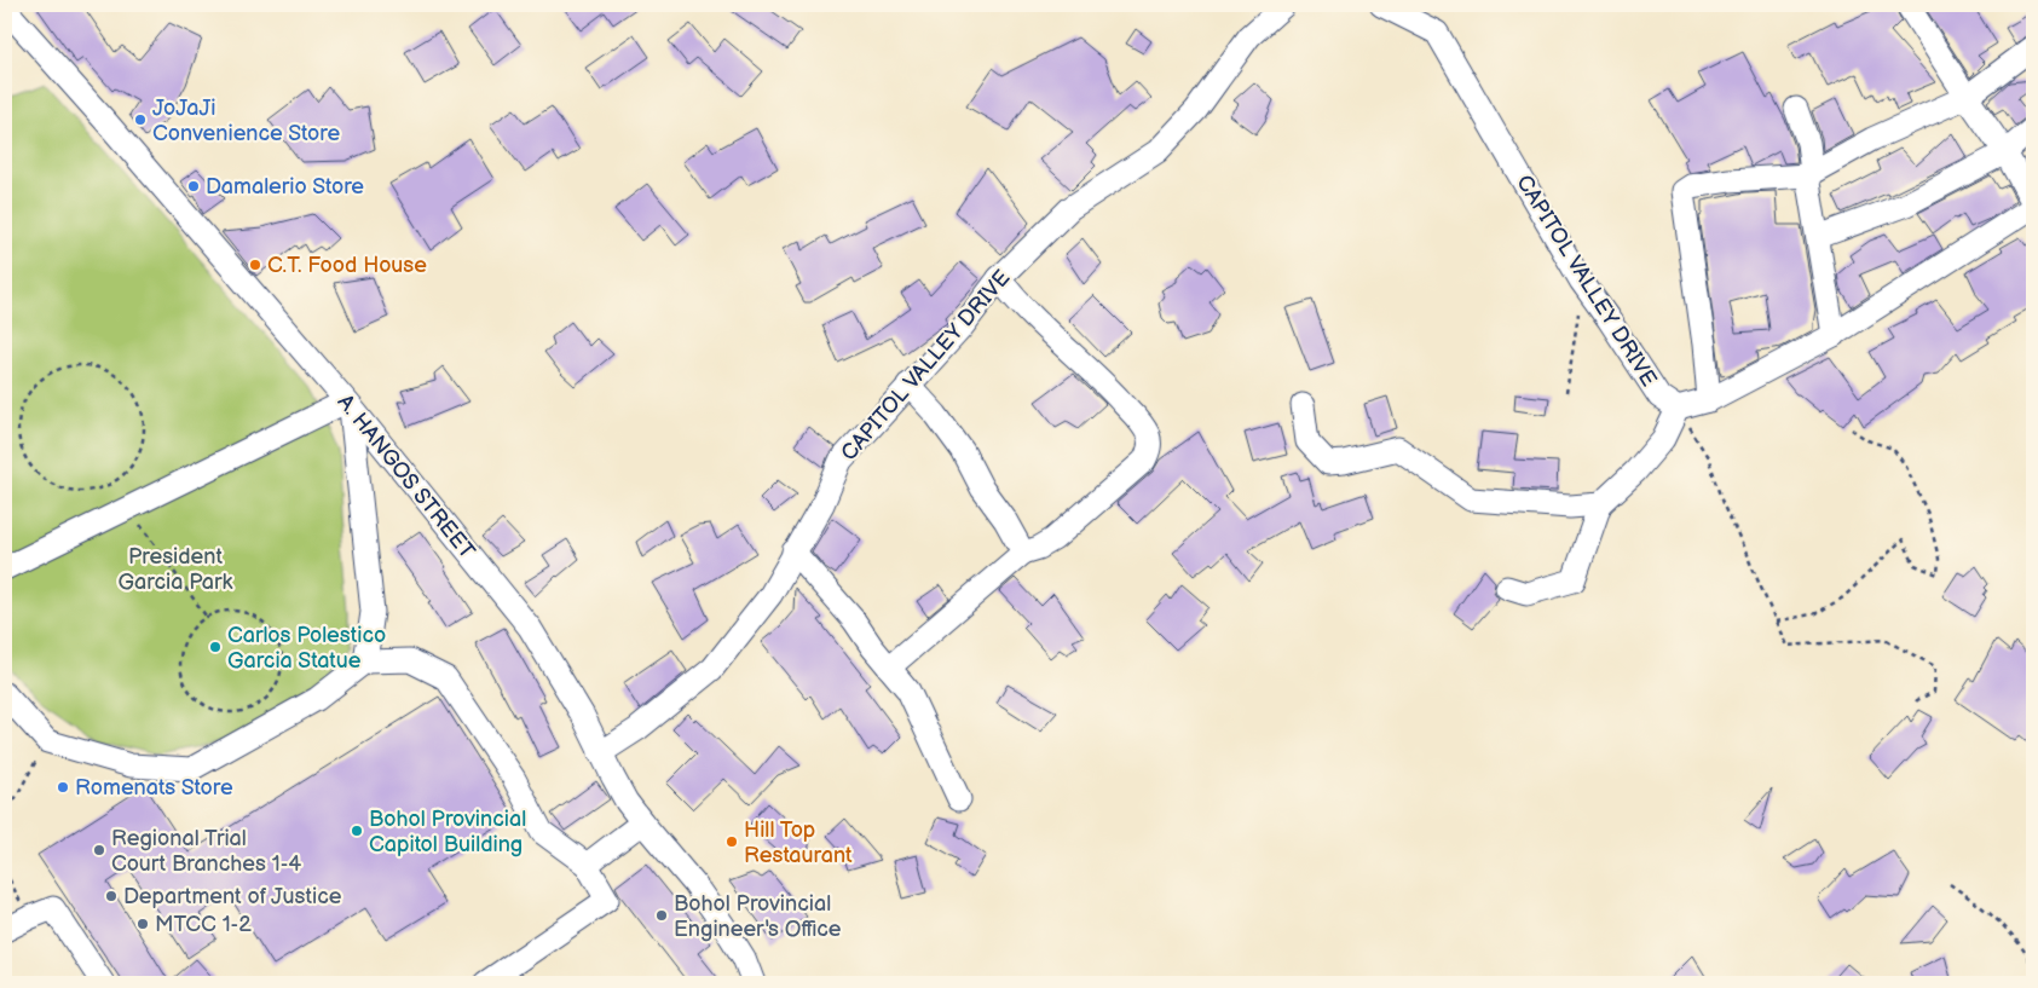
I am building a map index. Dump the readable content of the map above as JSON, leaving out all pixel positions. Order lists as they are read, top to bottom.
{
  "streets": {
    "street": ["CAPITOL VALLEY DRIVE", "A. HANGOS STREET"]
  },
  "crossings": [
    ["CAPITOL VALLEY DRIVE", "A. HANGOS STREET"]
  ],
  "parks": ["President Garcia Park"],
  "places": [
    "JoJaJi Convenience Store",
    "Damalerio Store",
    "C.T. Food House",
    "Carlos Polestico Garcia Statue",
    "Romenats Store",
    "Bohol Provincial Capitol Building",
    "Hill Top Restaurant",
    "Regional Trial Court Branches 1-4",
    "Department of Justice",
    "Bohol Provincial Engineer's Office",
    "MTCC 1-2"
  ]
}
